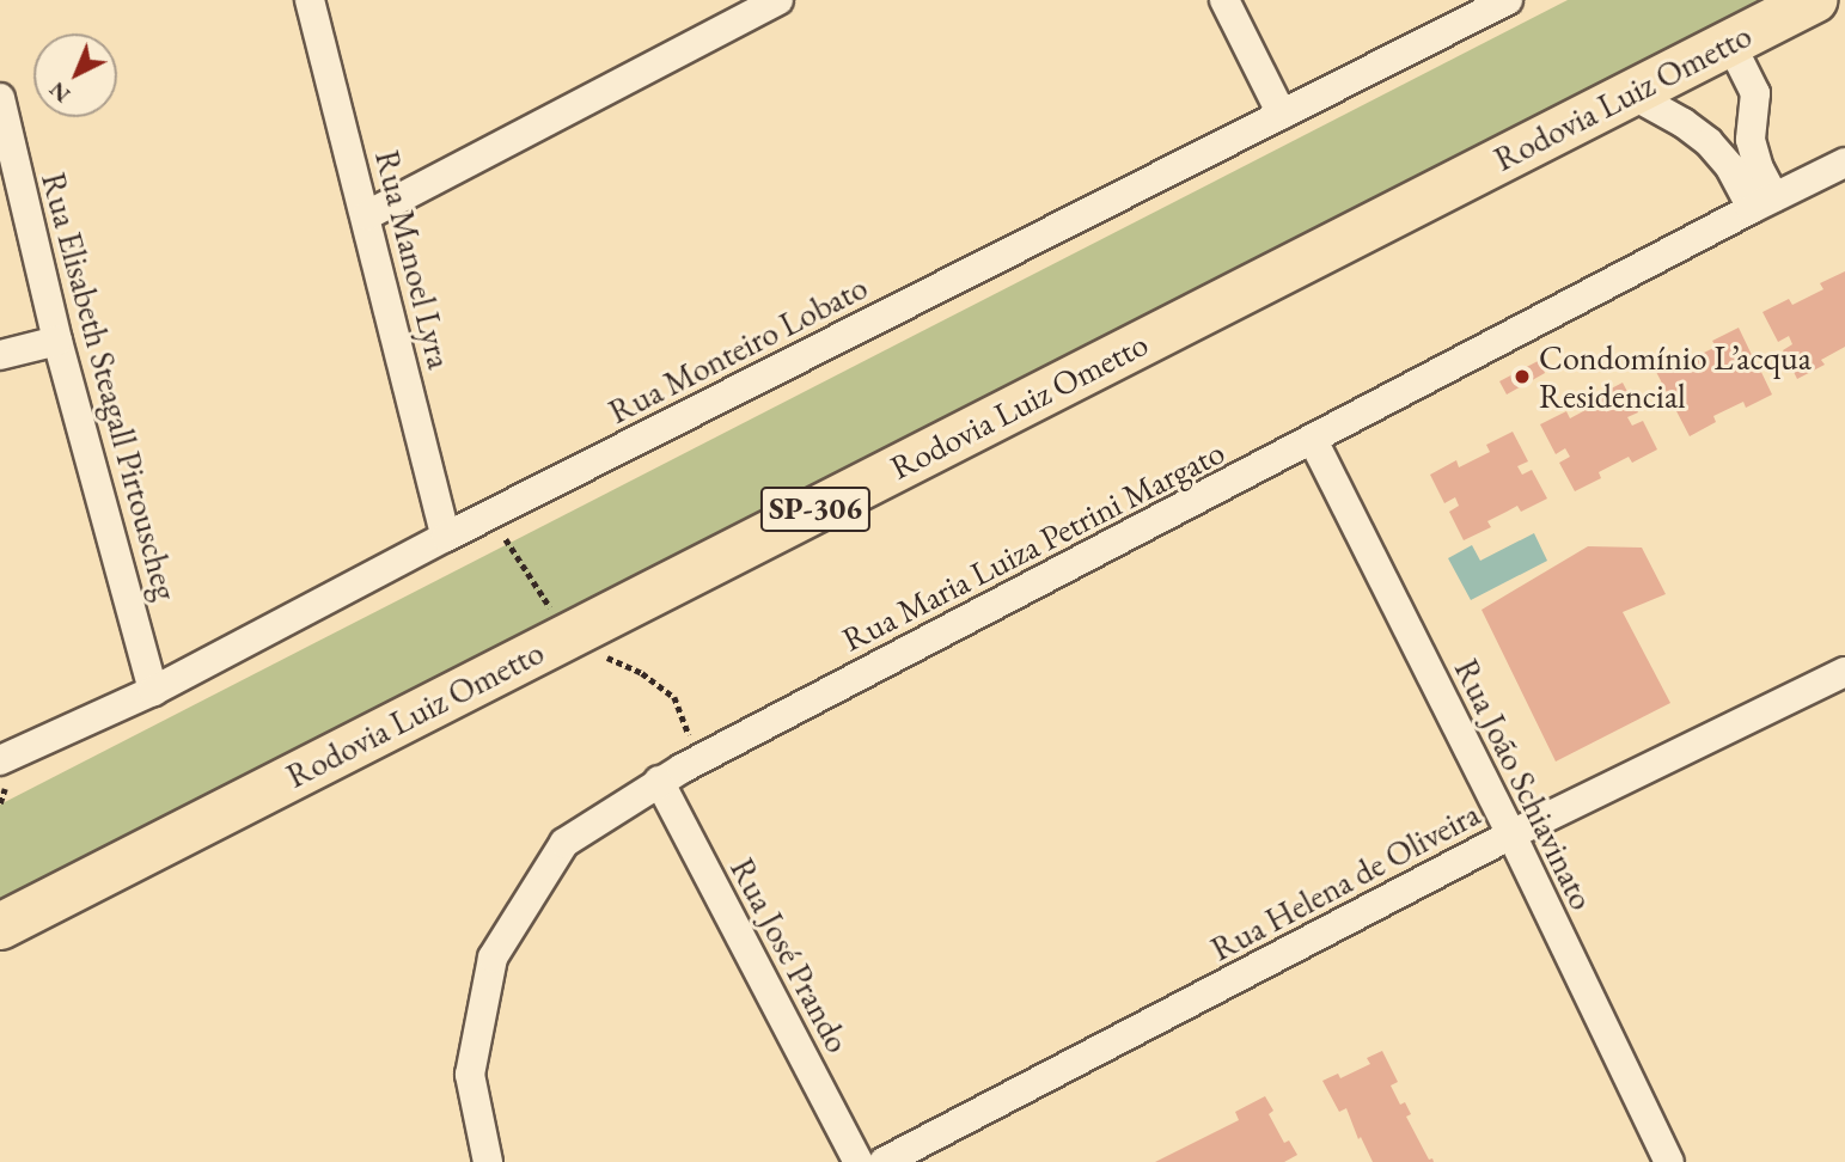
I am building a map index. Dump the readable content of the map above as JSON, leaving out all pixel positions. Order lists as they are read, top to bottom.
{
  "streets": {
    "main road": ["Rodovia Luiz Ometto", "SP-306"],
    "street": [
      "Rua Manoel Lyra",
      "Rua Monteiro Lobato",
      "Rua Elisabeth Steagall Pirtouscheg",
      "Rua Maria Luiza Petrini Margato",
      "Rua João Schiavinato",
      "Rua Helena de Oliveira",
      "Rua José Prando"
    ]
  },
  "crossings": [
    ["Rua Manoel Lyra", "Rua Monteiro Lobato"],
    ["Rua Monteiro Lobato", "Rua Elisabeth Steagall Pirtouscheg"],
    ["Rua Maria Luiza Petrini Margato", "Rua João Schiavinato"],
    ["Rua Maria Luiza Petrini Margato", "Rua José Prando"],
    ["Rua João Schiavinato", "Rua Helena de Oliveira"]
  ],
  "places": ["Condomínio L’acqua Residencial"],
  "north": "bottom left"
}
